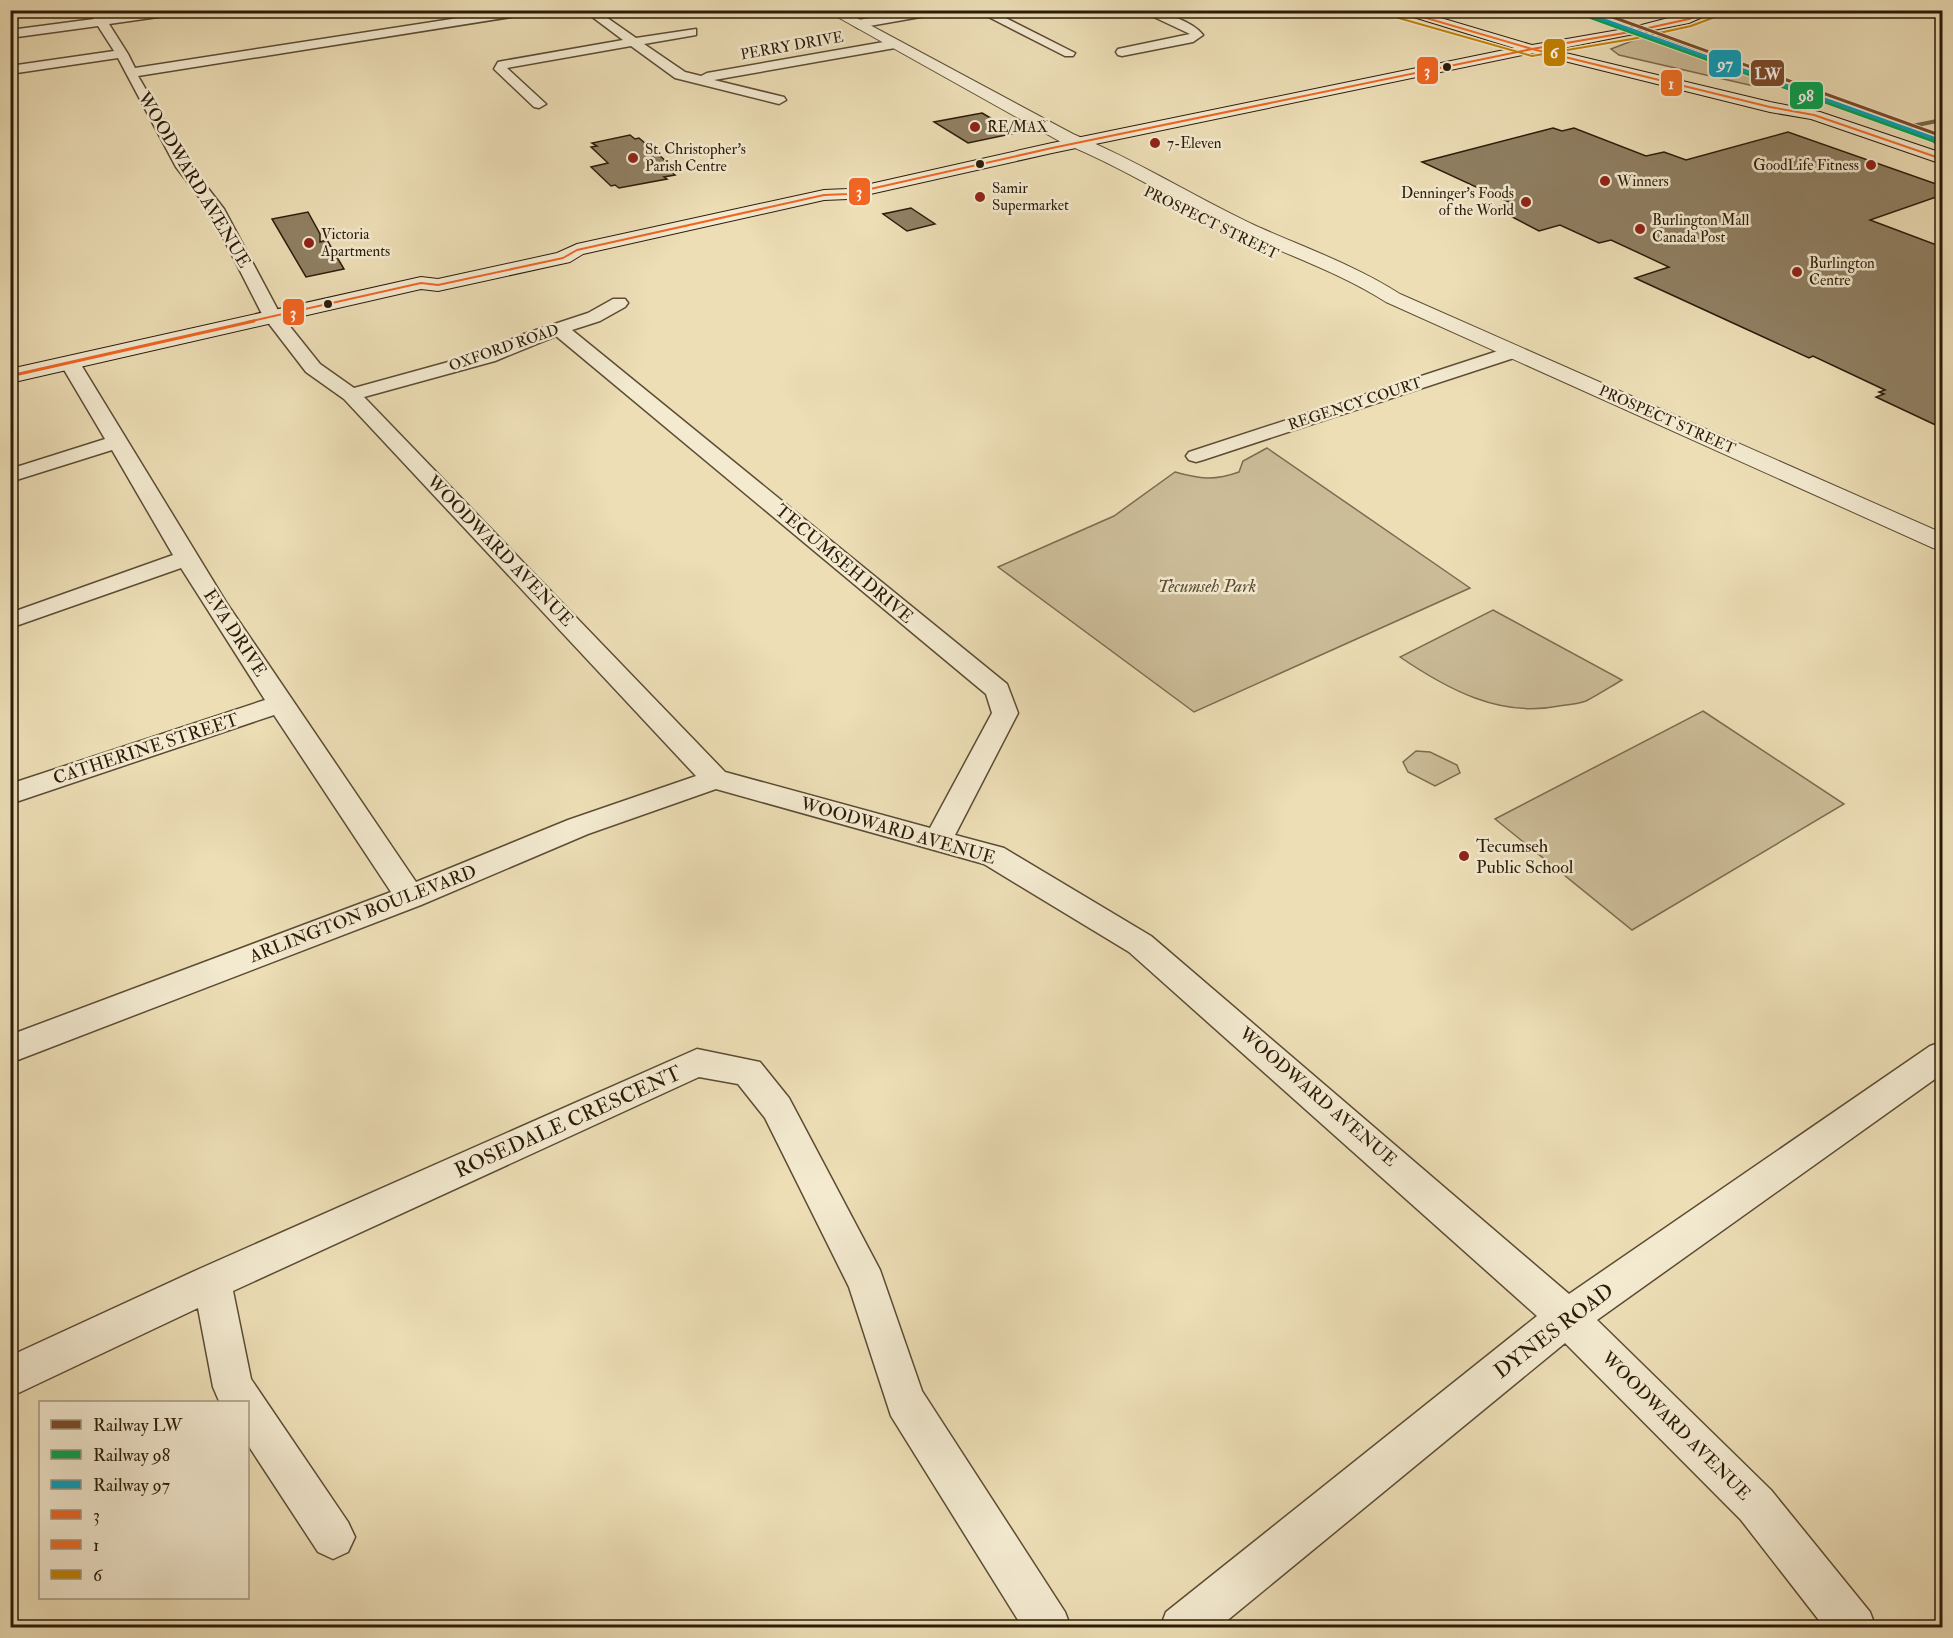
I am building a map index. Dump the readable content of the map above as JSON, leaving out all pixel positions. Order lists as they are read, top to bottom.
{
  "streets": {
    "main road": ["PROSPECT STREET"],
    "street": [
      "PERRY DRIVE",
      "WOODWARD AVENUE",
      "OXFORD ROAD",
      "REGENCY COURT",
      "TECUMSEH DRIVE",
      "EVA DRIVE",
      "CATHERINE STREET",
      "ARLINGTON BOULEVARD",
      "ROSEDALE CRESCENT",
      "DYNES ROAD"
    ]
  },
  "crossings": [
    ["PERRY DRIVE", "PROSPECT STREET"],
    ["WOODWARD AVENUE", "OXFORD ROAD"],
    ["WOODWARD AVENUE", "TECUMSEH DRIVE"],
    ["WOODWARD AVENUE", "ARLINGTON BOULEVARD"],
    ["WOODWARD AVENUE", "DYNES ROAD"],
    ["PROSPECT STREET", "REGENCY COURT"],
    ["OXFORD ROAD", "TECUMSEH DRIVE"],
    ["EVA DRIVE", "CATHERINE STREET"],
    ["EVA DRIVE", "ARLINGTON BOULEVARD"]
  ],
  "parks": ["Tecumseh Park"],
  "places": [
    "RE/MAX",
    "7-Eleven",
    "St. Christopher's Parish Centre",
    "GoodLife Fitness",
    "Winners",
    "Samir Supermarket",
    "Denninger's Foods of the World",
    "Burlington Mall Canada Post",
    "Victoria Apartments",
    "Burlington Centre",
    "Tecumseh Public School"
  ],
  "lines": [
    "rail line LW",
    "transit line 3",
    "transit line 1",
    "rail line 98",
    "rail line 97",
    "transit line 6"
  ],
  "legend": [
    "Railway LW",
    "Railway 98",
    "Railway 97",
    "3",
    "1",
    "6"
  ]
}
